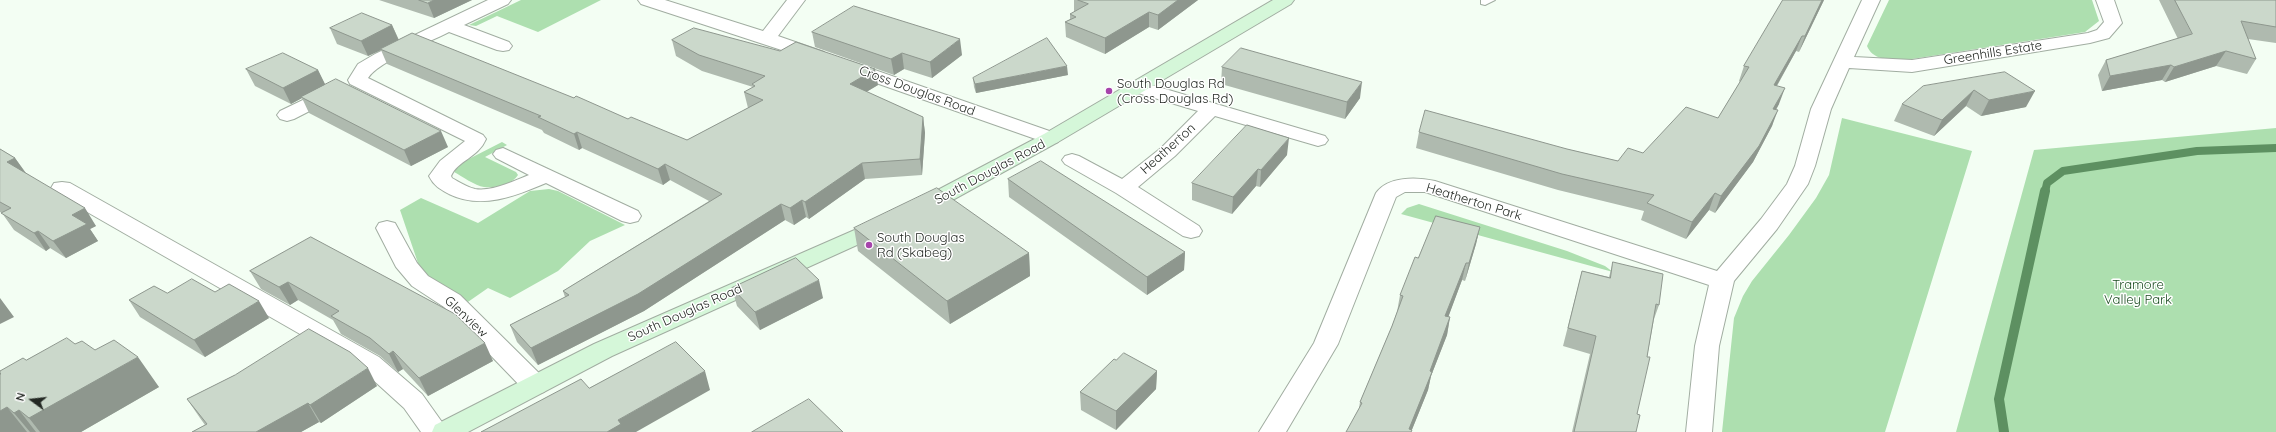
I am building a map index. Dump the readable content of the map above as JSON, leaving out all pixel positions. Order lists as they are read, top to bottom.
{
  "streets": {
    "main road": ["South Douglas Road"],
    "street": [
      "Greenhills Estate",
      "Cross Douglas Road",
      "Heatherton",
      "Heatherton Park",
      "Glenview"
    ]
  },
  "crossings": [
    ["Cross Douglas Road", "South Douglas Road"],
    ["Heatherton", "South Douglas Road"],
    ["South Douglas Road", "Glenview"]
  ],
  "parks": ["Tramore Valley Park"],
  "places": ["South Douglas Rd (Cross Douglas Rd)", "South Douglas Rd (Skabeg)"],
  "north": "left"
}
